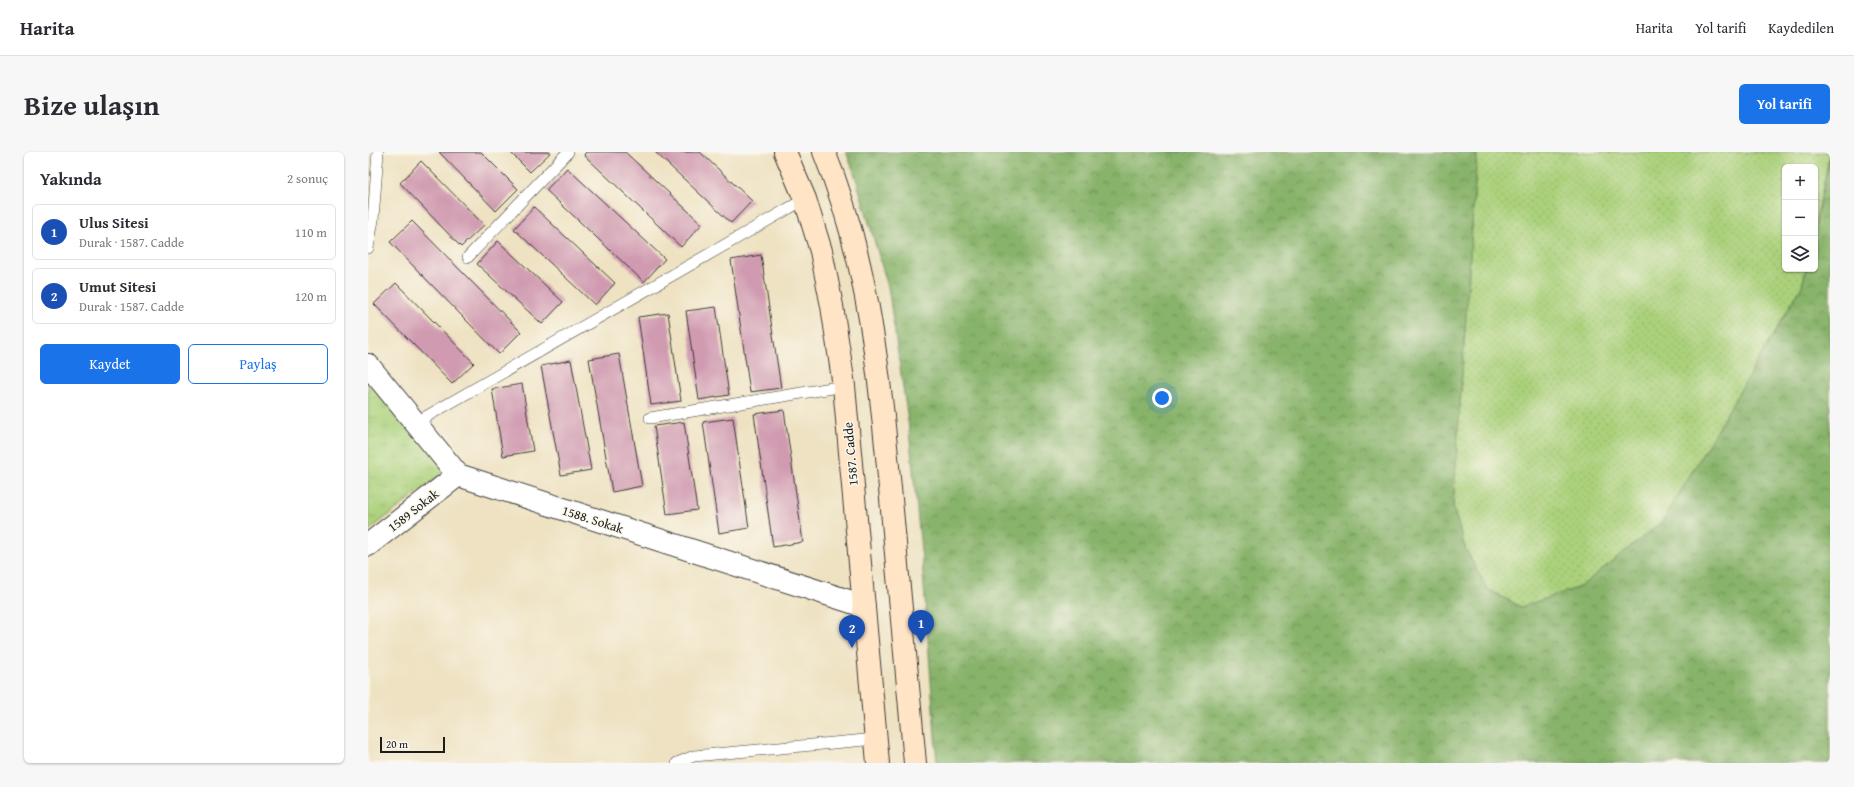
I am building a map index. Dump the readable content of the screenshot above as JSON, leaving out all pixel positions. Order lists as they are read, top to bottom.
{
  "streets": {
    "main road": ["1587. Cadde"],
    "street": ["1589 Sokak", "1588. Sokak"]
  },
  "crossings": [
    ["1587. Cadde", "1588. Sokak"],
    ["1589 Sokak", "1588. Sokak"]
  ],
  "scale_bar": "20 m",
  "page": {
    "header": "Harita",
    "nav": ["Harita", "Yol tarifi", "Kaydedilen"],
    "title": "Bize ulaşın",
    "buttons": [
      "Yol tarifi",
      ["Kaydet", "Paylaş"]
    ],
    "heading": ["Yakında", "2 sonuç"],
    "map_buttons": ["+", "−"],
    "list": [
      {
        "mark": "1",
        "name": "Ulus Sitesi",
        "note": "Durak · 1587. Cadde",
        "value": "110 m"
      },
      {
        "mark": "2",
        "name": "Umut Sitesi",
        "note": "Durak · 1587. Cadde",
        "value": "120 m"
      }
    ],
    "pins": ["1", "2"],
    "scale": "20 m"
  }
}
